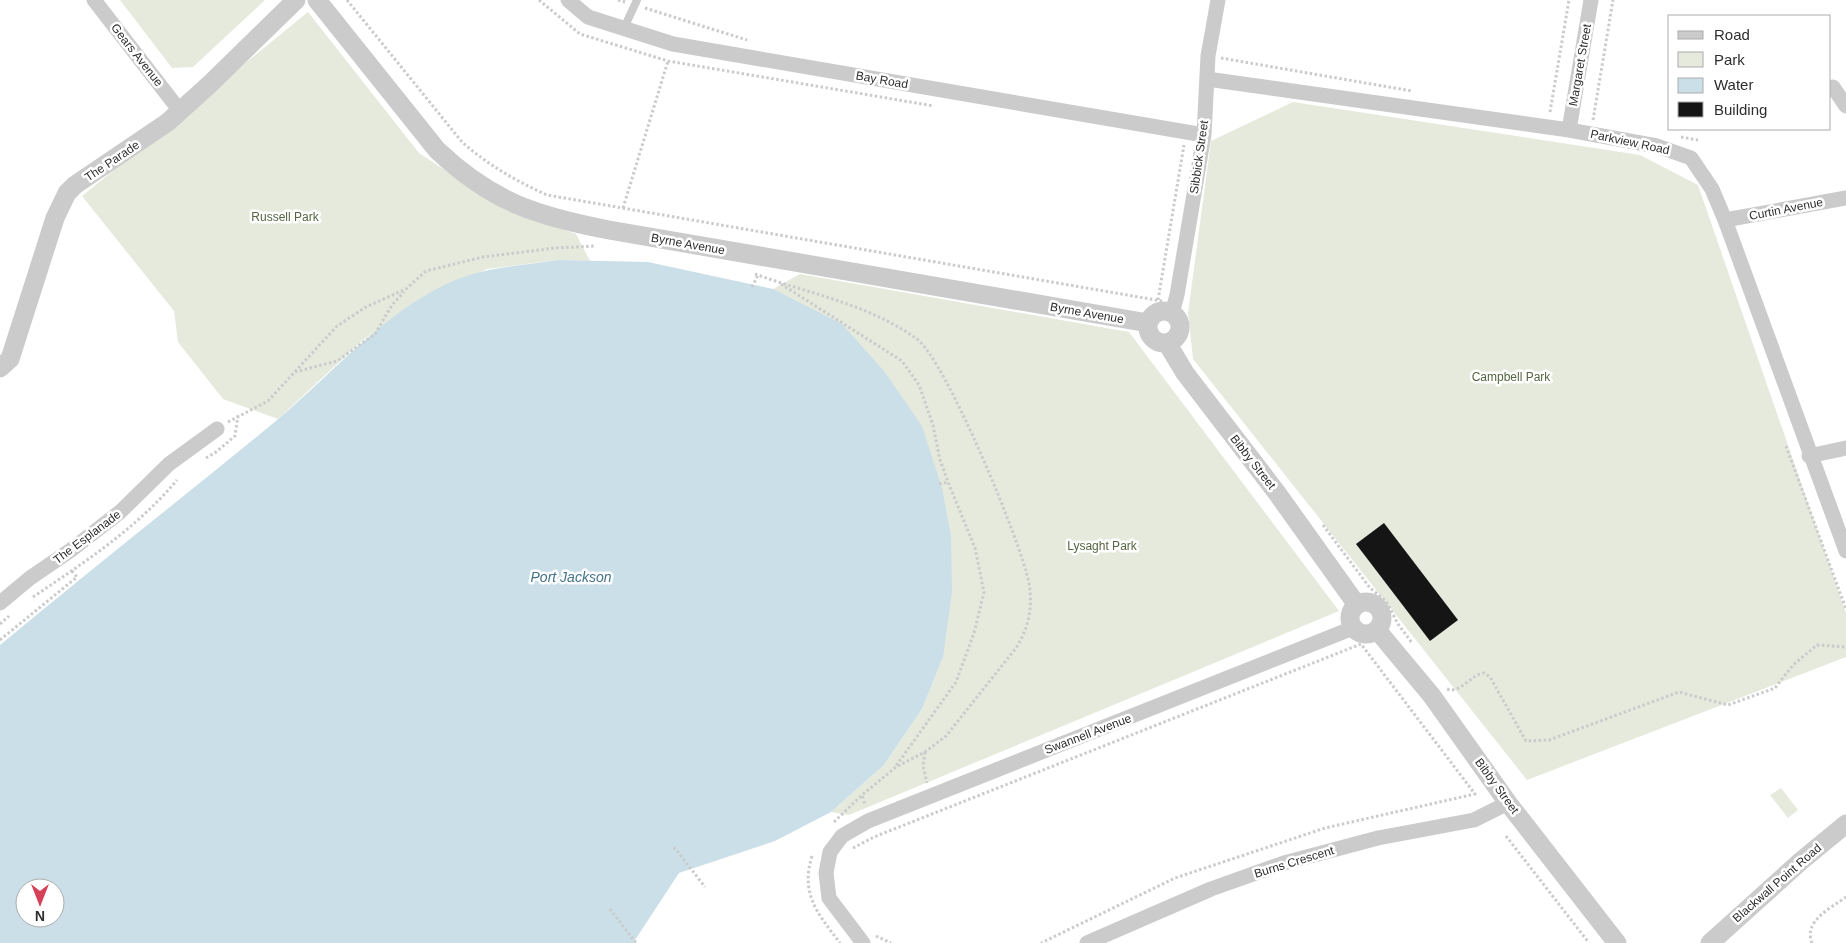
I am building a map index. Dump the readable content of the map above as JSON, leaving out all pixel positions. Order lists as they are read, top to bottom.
{
  "streets": {
    "street": [
      "Gears Avenue",
      "Margaret Street",
      "Bay Road",
      "Parkview Road",
      "Sibbick Street",
      "The Parade",
      "Curtin Avenue",
      "Byrne Avenue",
      "Bibby Street",
      "The Esplanade",
      "Swannell Avenue",
      "Burns Crescent",
      "Blackwall Point Road"
    ]
  },
  "crossings": [
    ["Gears Avenue", "The Parade"],
    ["Margaret Street", "Parkview Road"],
    ["Bay Road", "Sibbick Street"],
    ["Parkview Road", "Sibbick Street"],
    ["Parkview Road", "Curtin Avenue"],
    ["Sibbick Street", "Byrne Avenue"],
    ["Sibbick Street", "Bibby Street"],
    ["Byrne Avenue", "Bibby Street"],
    ["Bibby Street", "Swannell Avenue"],
    ["Bibby Street", "Burns Crescent"]
  ],
  "water": ["Port Jackson"],
  "parks": ["Russell Park", "Campbell Park", "Lysaght Park"],
  "legend": [
    "Road",
    "Park",
    "Water",
    "Building"
  ],
  "north": "bottom"
}
